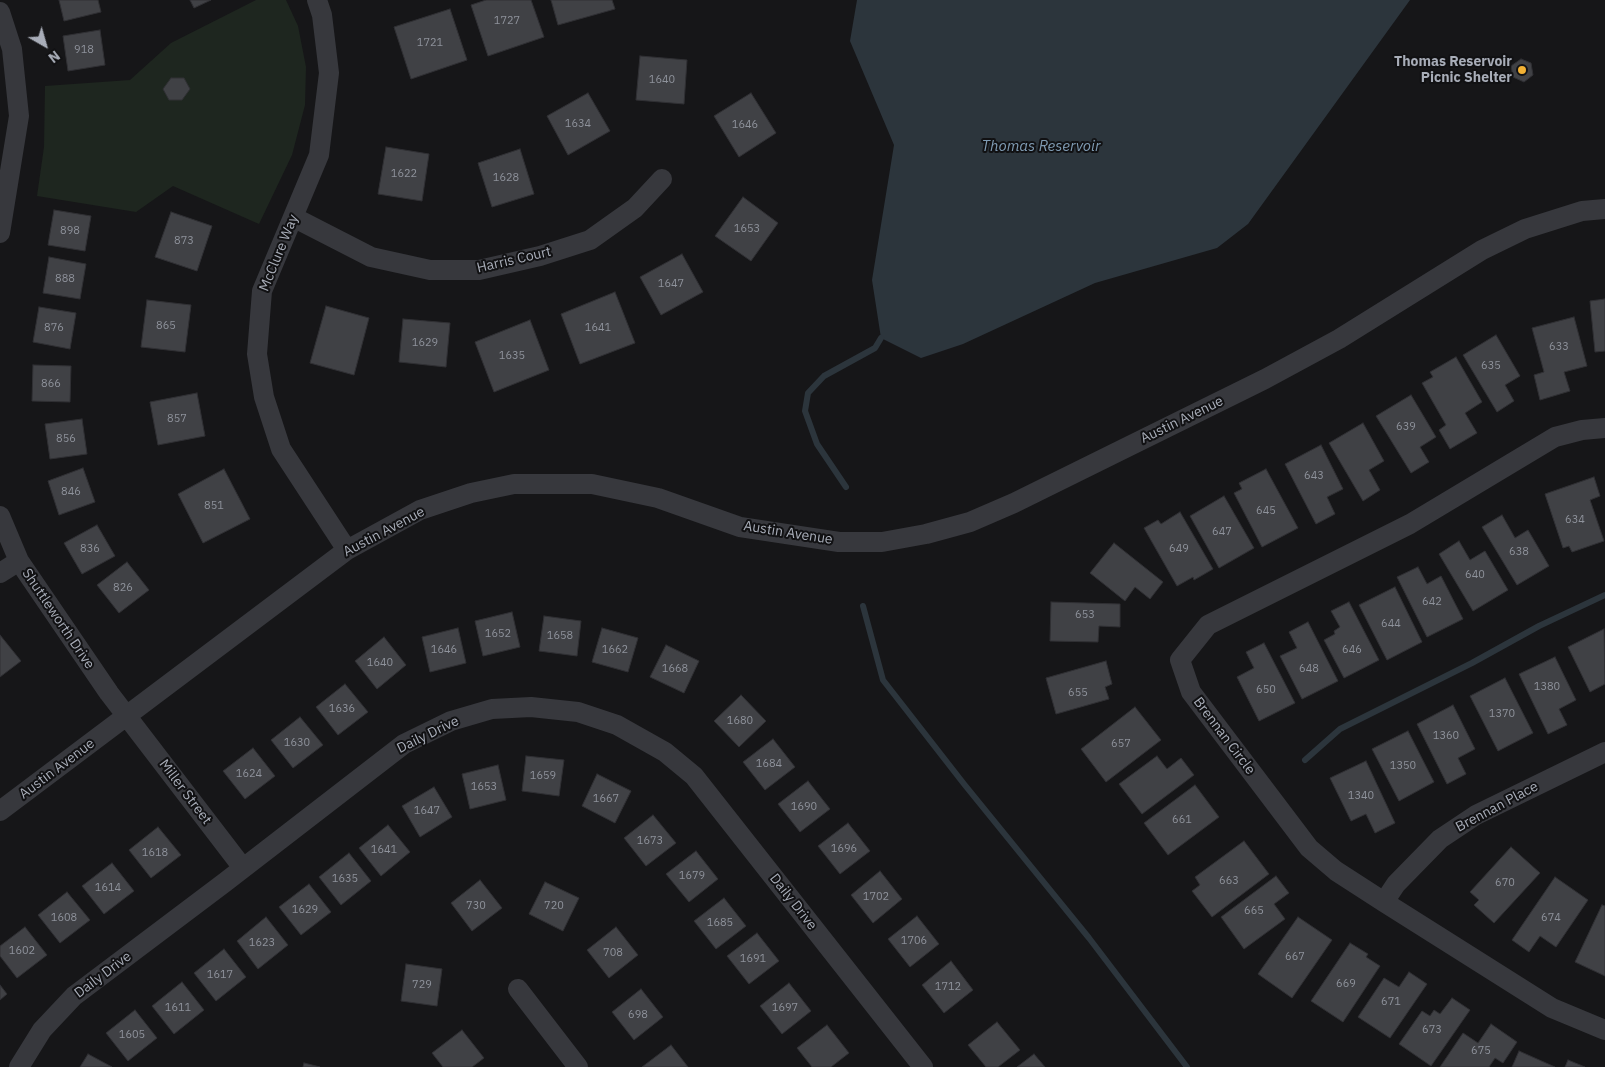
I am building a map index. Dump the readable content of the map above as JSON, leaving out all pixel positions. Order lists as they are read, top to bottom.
{
  "streets": {
    "street": [
      "McClure Way",
      "Harris Court",
      "Austin Avenue",
      "Shuttleworth Drive",
      "Daily Drive",
      "Brennan Circle",
      "Miller Street",
      "Brennan Place"
    ]
  },
  "crossings": [
    ["McClure Way", "Harris Court"],
    ["McClure Way", "Austin Avenue"],
    ["Austin Avenue", "Shuttleworth Drive"],
    ["Austin Avenue", "Miller Street"],
    ["Shuttleworth Drive", "Miller Street"],
    ["Daily Drive", "Miller Street"],
    ["Brennan Circle", "Brennan Place"]
  ],
  "water": ["Thomas Reservoir"],
  "places": ["Thomas Reservoir Picnic Shelter"],
  "house_numbers": [
    "1727",
    "1721",
    "918",
    "1640",
    "1634",
    "1646",
    "1622",
    "1628",
    "1653",
    "898",
    "873",
    "888",
    "1647",
    "865",
    "876",
    "1641",
    "1629",
    "633",
    "1635",
    "635",
    "866",
    "857",
    "639",
    "856",
    "643",
    "846",
    "851",
    "645",
    "634",
    "647",
    "836",
    "649",
    "638",
    "640",
    "826",
    "642",
    "653",
    "644",
    "1652",
    "1658",
    "1646",
    "1662",
    "646",
    "1640",
    "1668",
    "648",
    "1380",
    "650",
    "655",
    "1636",
    "1370",
    "1680",
    "1360",
    "1630",
    "657",
    "1684",
    "1350",
    "1624",
    "1659",
    "1653",
    "1340",
    "1667",
    "1690",
    "1647",
    "661",
    "1673",
    "1696",
    "1641",
    "1618",
    "1679",
    "1635",
    "663",
    "670",
    "1614",
    "1702",
    "730",
    "720",
    "1629",
    "665",
    "1608",
    "674",
    "1685",
    "1706",
    "1623",
    "1602",
    "708",
    "667",
    "1691",
    "1617",
    "669",
    "729",
    "1712",
    "671",
    "1611",
    "1697",
    "698",
    "673",
    "1605",
    "675"
  ],
  "north": "bottom right"
}
